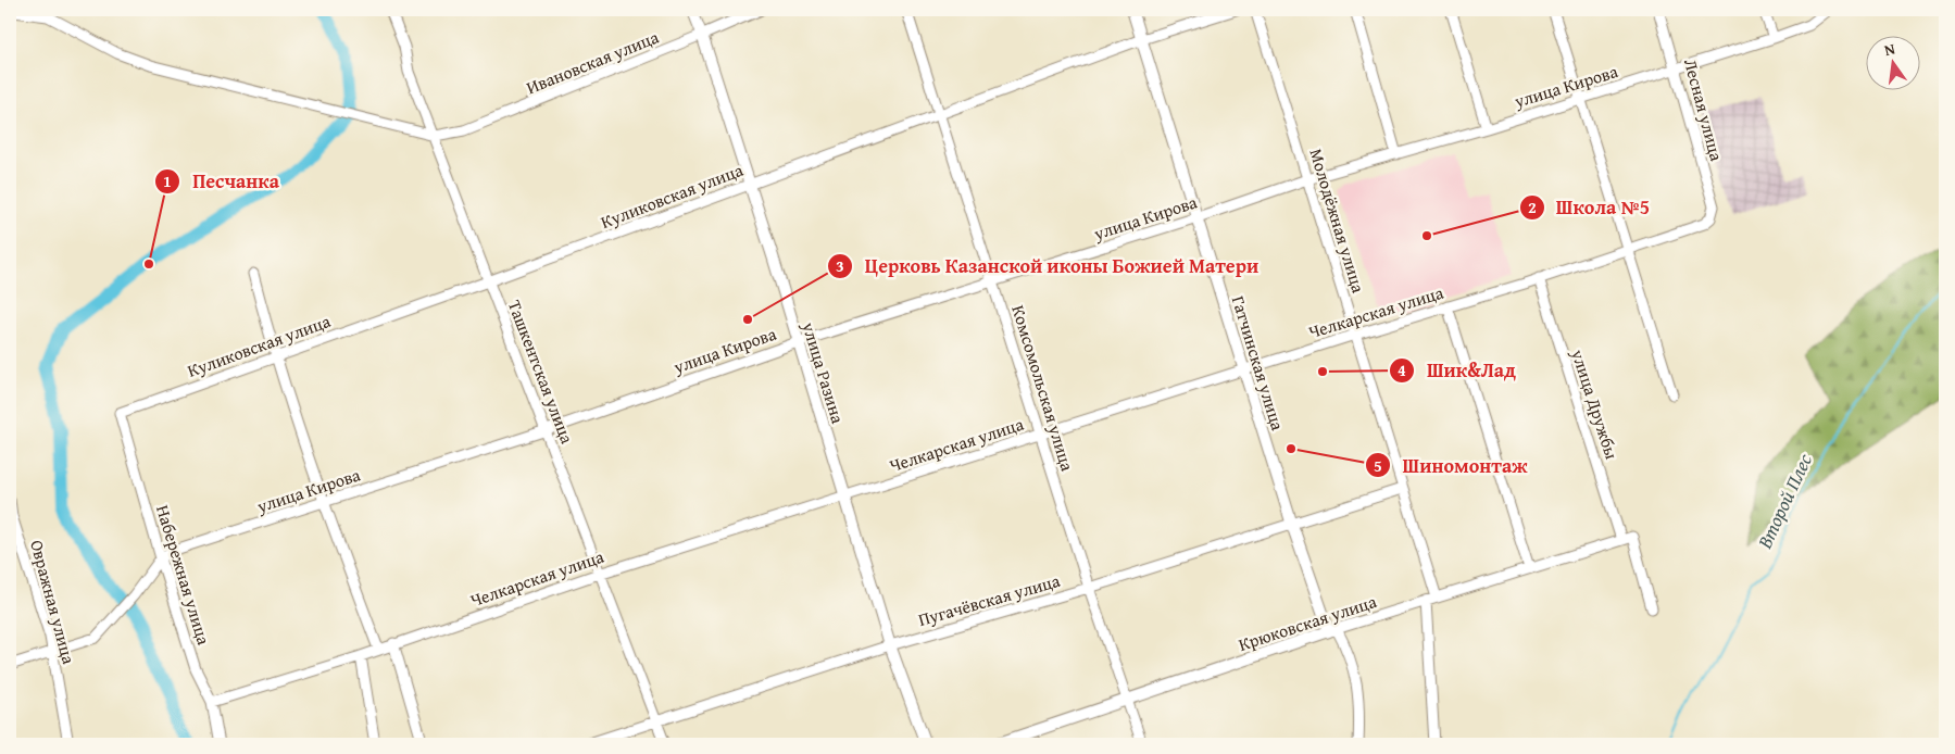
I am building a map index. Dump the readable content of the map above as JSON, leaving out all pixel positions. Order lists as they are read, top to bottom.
{
  "streets": {
    "street": [
      "Ивановская улица",
      "улица Кирова",
      "Лесная улица",
      "Куликовская улица",
      "Молодёжная улица",
      "Челкарская улица",
      "Гатчинская улица",
      "Ташкентская улица",
      "улица Разина",
      "Комсомольская улица",
      "улица Дружбы",
      "Набережная улица",
      "Пугачёвская улица",
      "Овражная улица",
      "Крюковская улица"
    ]
  },
  "crossings": [
    ["Ивановская улица", "Ташкентская улица"],
    ["Ивановская улица", "улица Разина"],
    ["улица Кирова", "Лесная улица"],
    ["улица Кирова", "Молодёжная улица"],
    ["улица Кирова", "Гатчинская улица"],
    ["улица Кирова", "Ташкентская улица"],
    ["улица Кирова", "улица Разина"],
    ["улица Кирова", "Комсомольская улица"],
    ["улица Кирова", "Набережная улица"],
    ["Лесная улица", "Челкарская улица"],
    ["Куликовская улица", "Гатчинская улица"],
    ["Куликовская улица", "Ташкентская улица"],
    ["Куликовская улица", "улица Разина"],
    ["Куликовская улица", "Комсомольская улица"],
    ["Куликовская улица", "Набережная улица"],
    ["Молодёжная улица", "Челкарская улица"],
    ["Молодёжная улица", "Пугачёвская улица"],
    ["Молодёжная улица", "Крюковская улица"],
    ["Челкарская улица", "Гатчинская улица"],
    ["Челкарская улица", "Ташкентская улица"],
    ["Челкарская улица", "улица Разина"],
    ["Челкарская улица", "Комсомольская улица"],
    ["Челкарская улица", "улица Дружбы"],
    ["Челкарская улица", "Набережная улица"],
    ["Гатчинская улица", "Пугачёвская улица"],
    ["Гатчинская улица", "Крюковская улица"],
    ["Ташкентская улица", "Пугачёвская улица"],
    ["улица Разина", "Пугачёвская улица"],
    ["Комсомольская улица", "Пугачёвская улица"],
    ["Комсомольская улица", "Крюковская улица"],
    ["улица Дружбы", "Крюковская улица"]
  ],
  "water": ["Второй Плес"],
  "places": [
    "Школа №5",
    "Песчанка",
    "Церковь Казанской иконы Божией Матери",
    "Шик&Лад",
    "Шиномонтаж"
  ],
  "north": "top"
}
